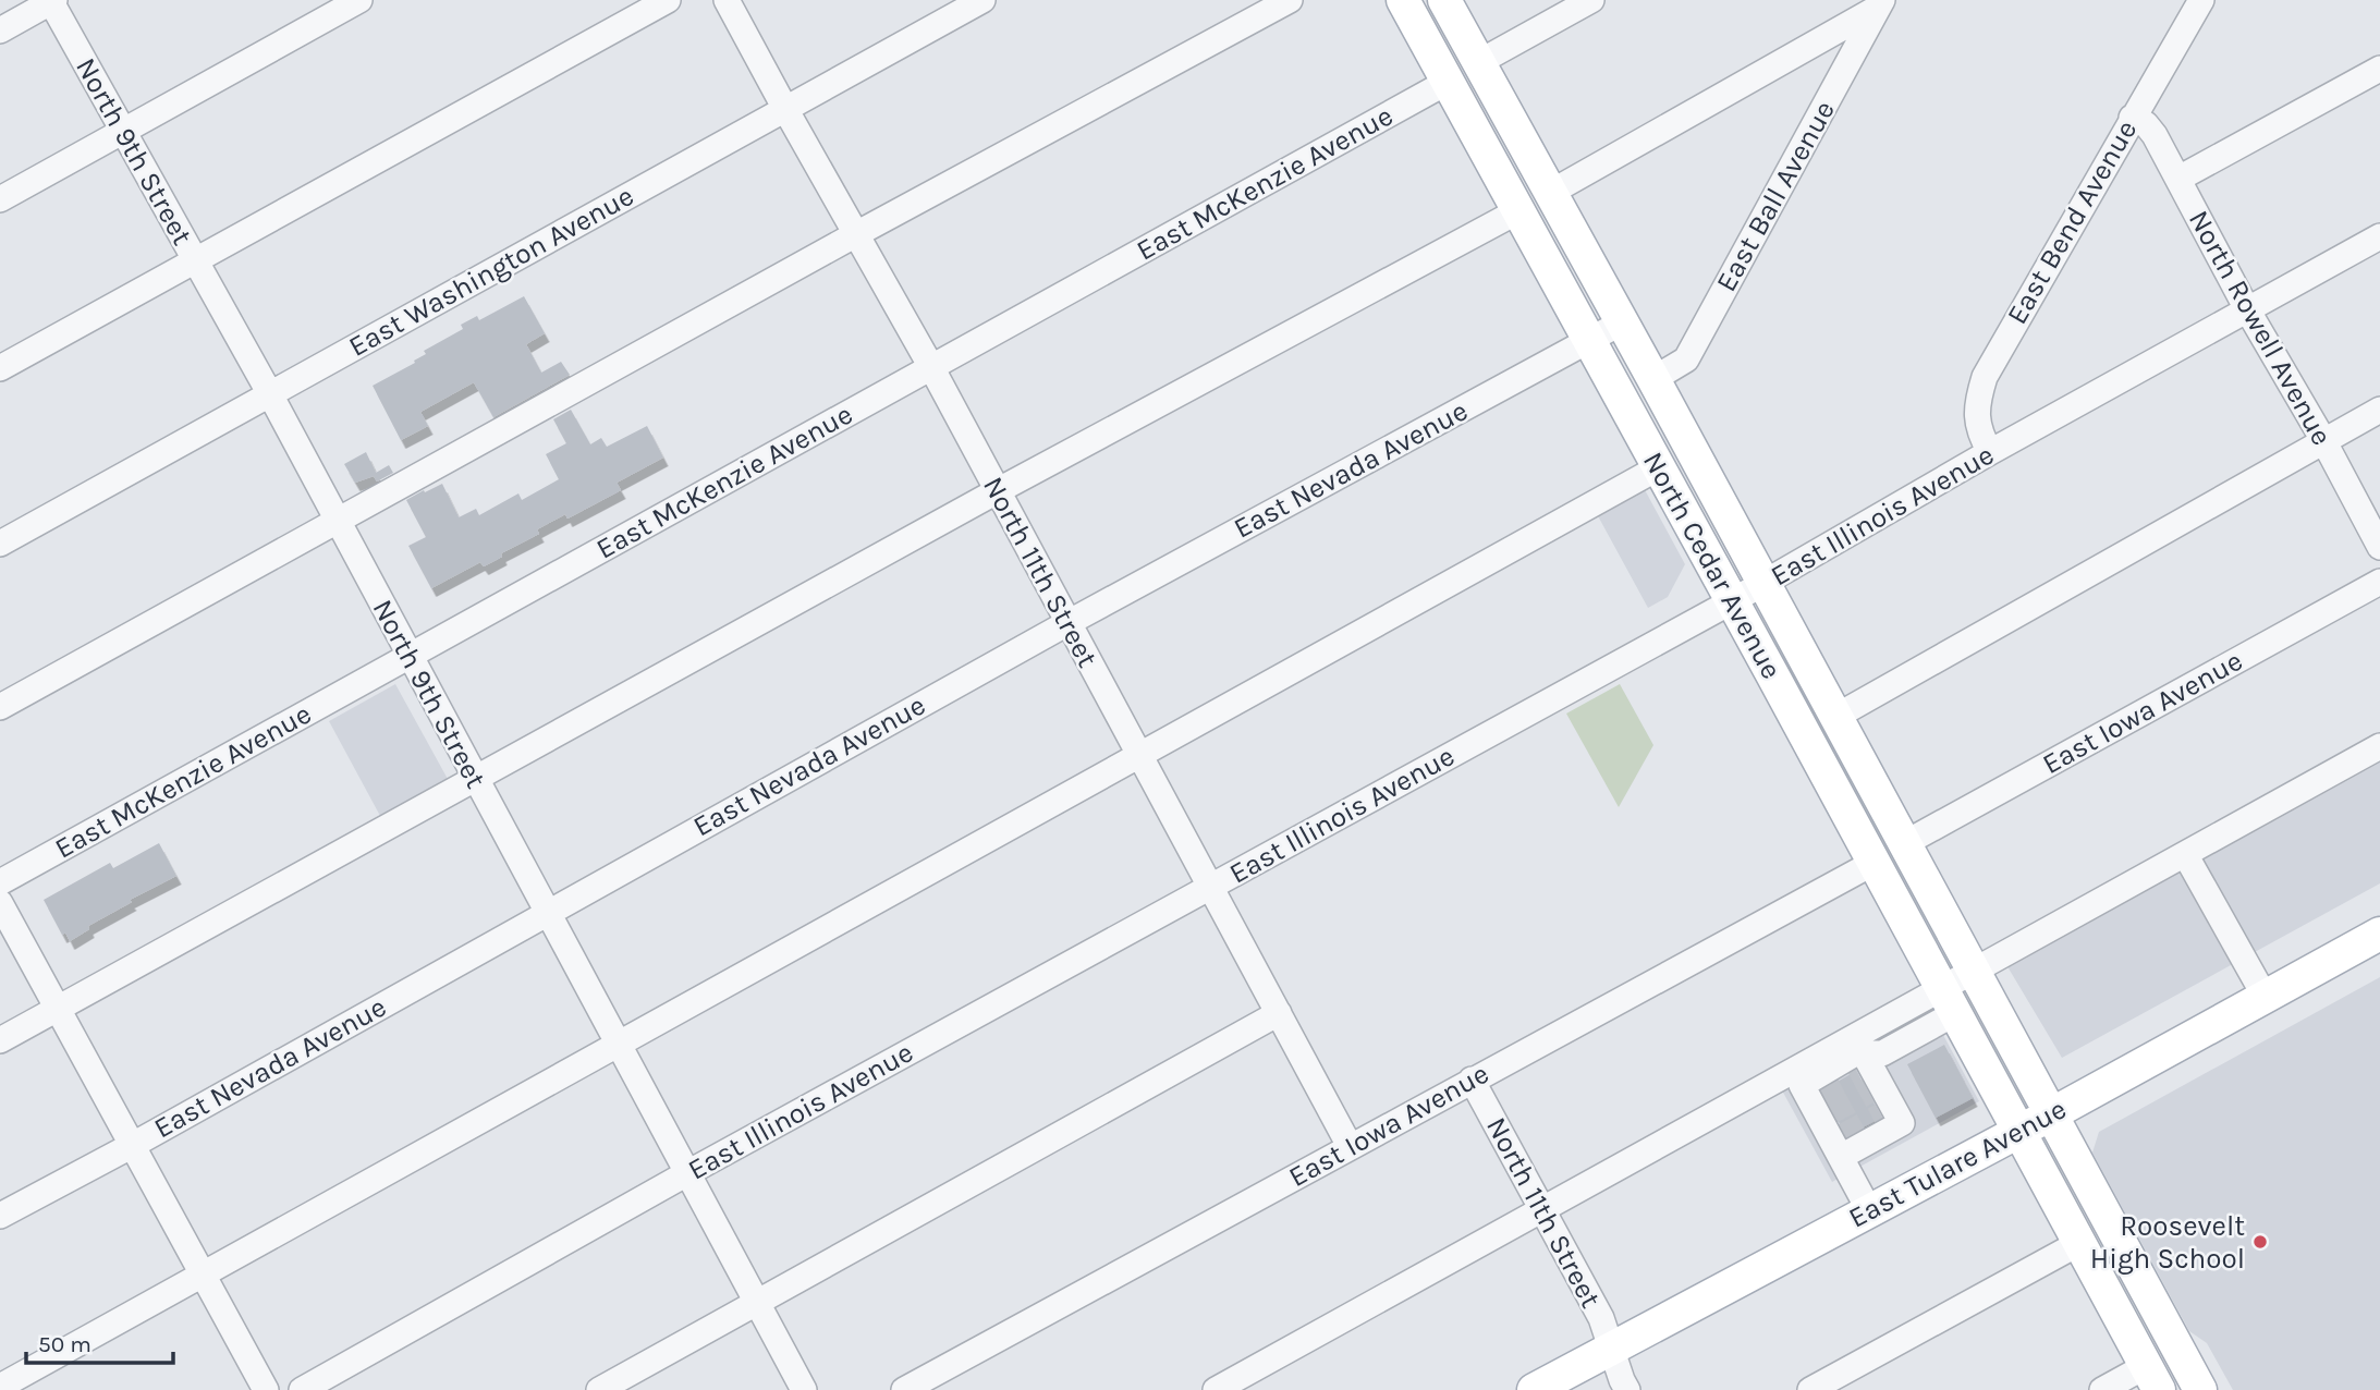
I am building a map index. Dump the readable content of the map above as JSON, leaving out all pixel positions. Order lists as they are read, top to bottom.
{
  "streets": {
    "main road": ["North Cedar Avenue", "East Tulare Avenue"],
    "street": [
      "North 9th Street",
      "East McKenzie Avenue",
      "East Ball Avenue",
      "East Bend Avenue",
      "East Washington Avenue",
      "North Rowell Avenue",
      "East Nevada Avenue",
      "East Illinois Avenue",
      "North 11th Street",
      "East Iowa Avenue"
    ]
  },
  "crossings": [
    ["North 9th Street", "East McKenzie Avenue"],
    ["North 9th Street", "East Washington Avenue"],
    ["North 9th Street", "East Nevada Avenue"],
    ["North 9th Street", "East Illinois Avenue"],
    ["East McKenzie Avenue", "North Cedar Avenue"],
    ["East McKenzie Avenue", "North 11th Street"],
    ["East Ball Avenue", "North Cedar Avenue"],
    ["East Bend Avenue", "North Rowell Avenue"],
    ["East Bend Avenue", "East Illinois Avenue"],
    ["East Washington Avenue", "North 11th Street"],
    ["North Rowell Avenue", "East Illinois Avenue"],
    ["East Nevada Avenue", "North Cedar Avenue"],
    ["East Nevada Avenue", "North 11th Street"],
    ["East Illinois Avenue", "North Cedar Avenue"],
    ["East Illinois Avenue", "North 11th Street"],
    ["North Cedar Avenue", "East Iowa Avenue"],
    ["North Cedar Avenue", "East Tulare Avenue"],
    ["North 11th Street", "East Iowa Avenue"],
    ["North 11th Street", "East Tulare Avenue"]
  ],
  "places": ["Roosevelt High School"],
  "scale_bar": "50 m"
}
